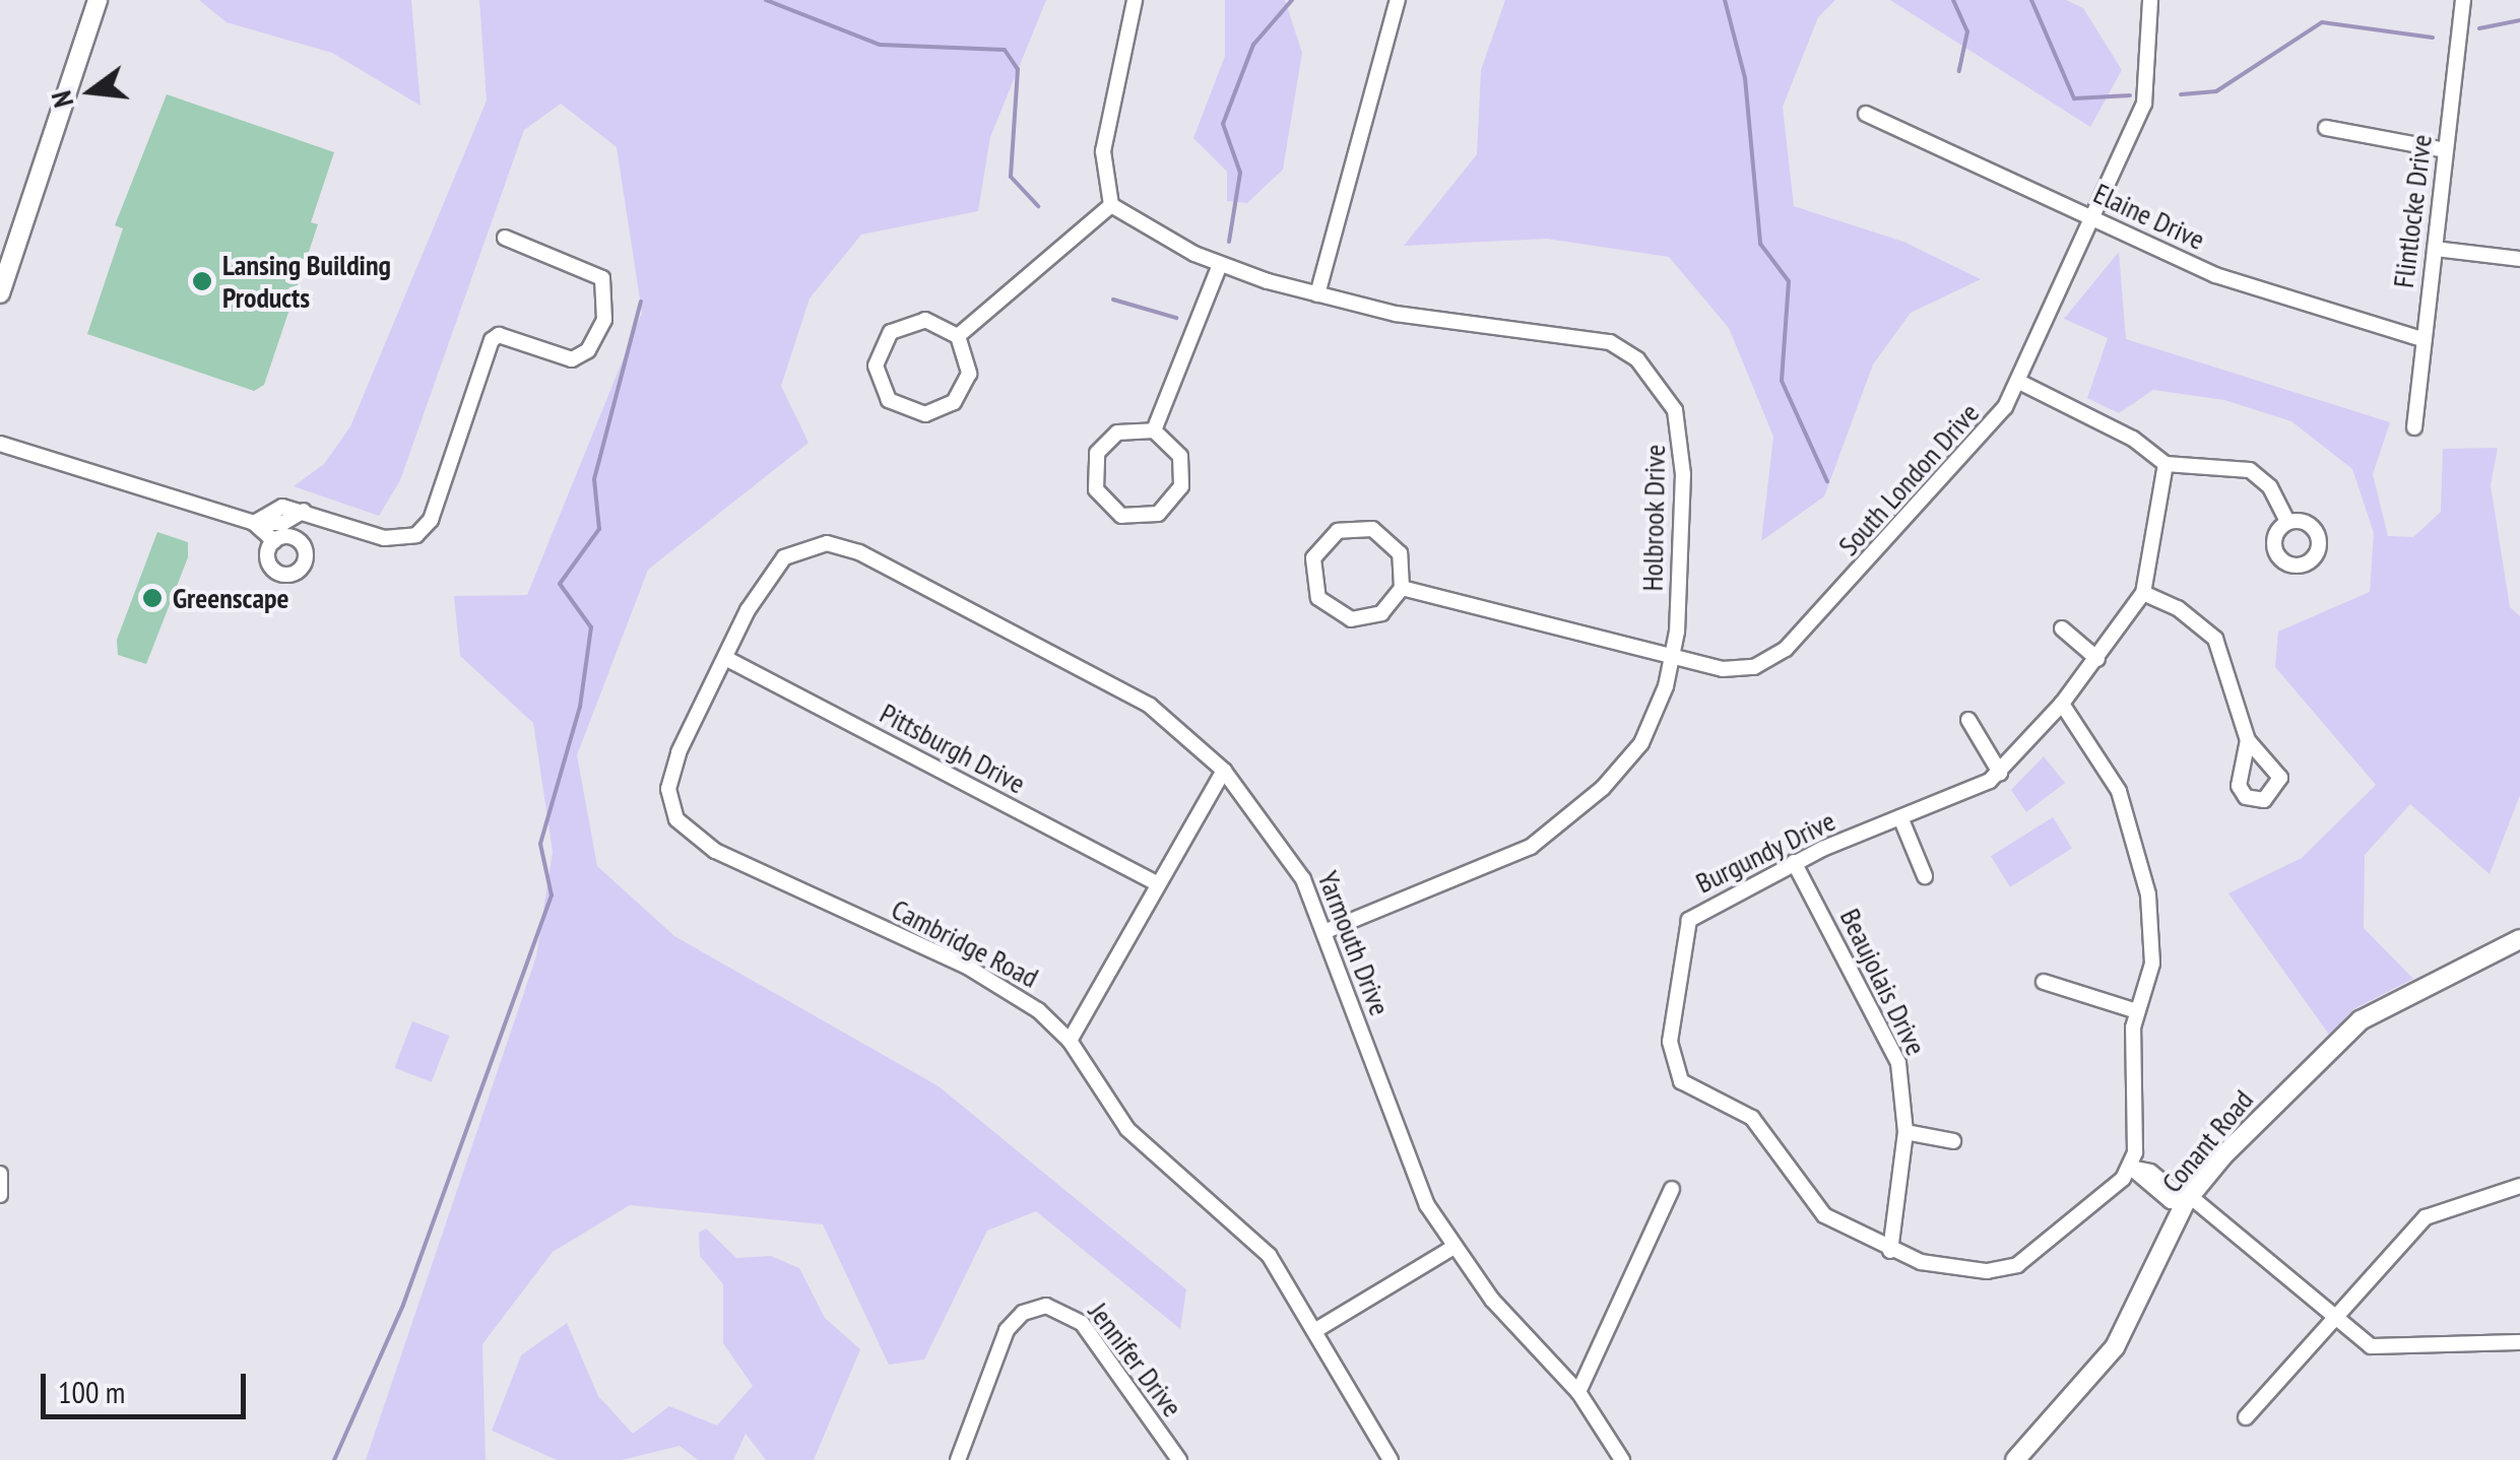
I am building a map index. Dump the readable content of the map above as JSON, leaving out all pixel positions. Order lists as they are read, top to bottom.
{
  "streets": {
    "street": [
      "Flintlocke Drive",
      "Elaine Drive",
      "South London Drive",
      "Holbrook Drive",
      "Pittsburgh Drive",
      "Burgundy Drive",
      "Cambridge Road",
      "Yarmouth Drive",
      "Beaujolais Drive",
      "Conant Road",
      "Jennifer Drive"
    ]
  },
  "crossings": [
    ["Flintlocke Drive", "Elaine Drive"],
    ["Elaine Drive", "South London Drive"],
    ["South London Drive", "Holbrook Drive"],
    ["Holbrook Drive", "Yarmouth Drive"],
    ["Pittsburgh Drive", "Cambridge Road"],
    ["Pittsburgh Drive", "Yarmouth Drive"],
    ["Burgundy Drive", "Beaujolais Drive"],
    ["Cambridge Road", "Yarmouth Drive"]
  ],
  "places": ["Lansing Building Products", "Greenscape"],
  "scale_bar": "100 m",
  "north": "left"
}
